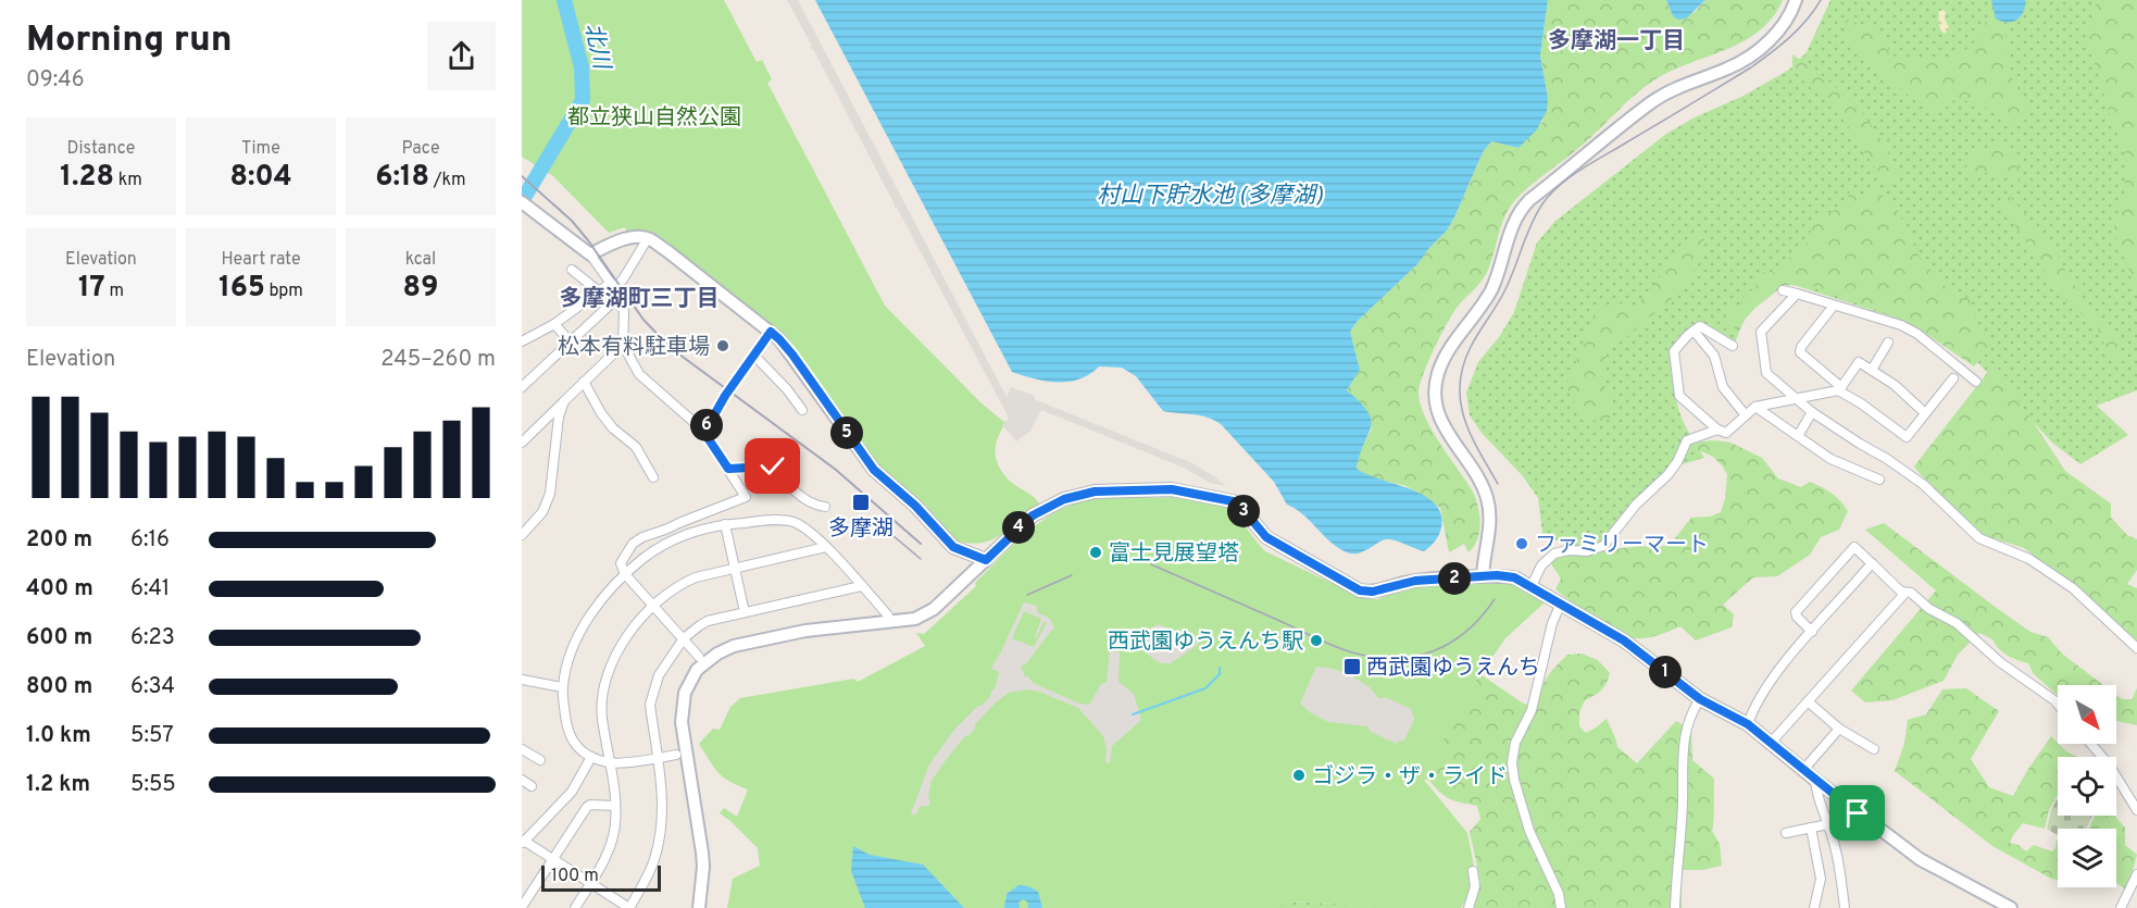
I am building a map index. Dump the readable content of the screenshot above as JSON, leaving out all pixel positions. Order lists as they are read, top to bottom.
{
  "districts": ["多摩湖一丁目", "多摩湖町三丁目"],
  "water": ["北川", "村山下貯水池 (多摩湖)"],
  "parks": ["都立狭山自然公園"],
  "places": {
    "other": [
      "松本有料駐車場",
      "ファミリーマート",
      "富士見展望塔",
      "西武園ゆうえんち駅",
      "ゴジラ・ザ・ライド"
    ],
    "transit": ["多摩湖", "西武園ゆうえんち"]
  },
  "scale_bar": "100 m",
  "north": "bottom right",
  "page": {
    "heading": ["Morning run", "09:46"],
    "stats": [
      ["Distance", "1.28 km"],
      ["Time", "8:04"],
      ["Pace", "6:18 /km"],
      ["Elevation", "17 m"],
      ["Heart rate", "165 bpm"],
      ["kcal", "89"]
    ],
    "chart": ["Elevation", "245–260 m"],
    "pins": [
      "6",
      "5",
      "3",
      "4",
      "2",
      "1"
    ],
    "list": [
      {
        "name": "200 m",
        "note": "6:16"
      },
      {
        "name": "400 m",
        "note": "6:41"
      },
      {
        "name": "600 m",
        "note": "6:23"
      },
      {
        "name": "800 m",
        "note": "6:34"
      },
      {
        "name": "1.0 km",
        "note": "5:57"
      },
      {
        "name": "1.2 km",
        "note": "5:55"
      }
    ],
    "scale": "100 m"
  }
}
